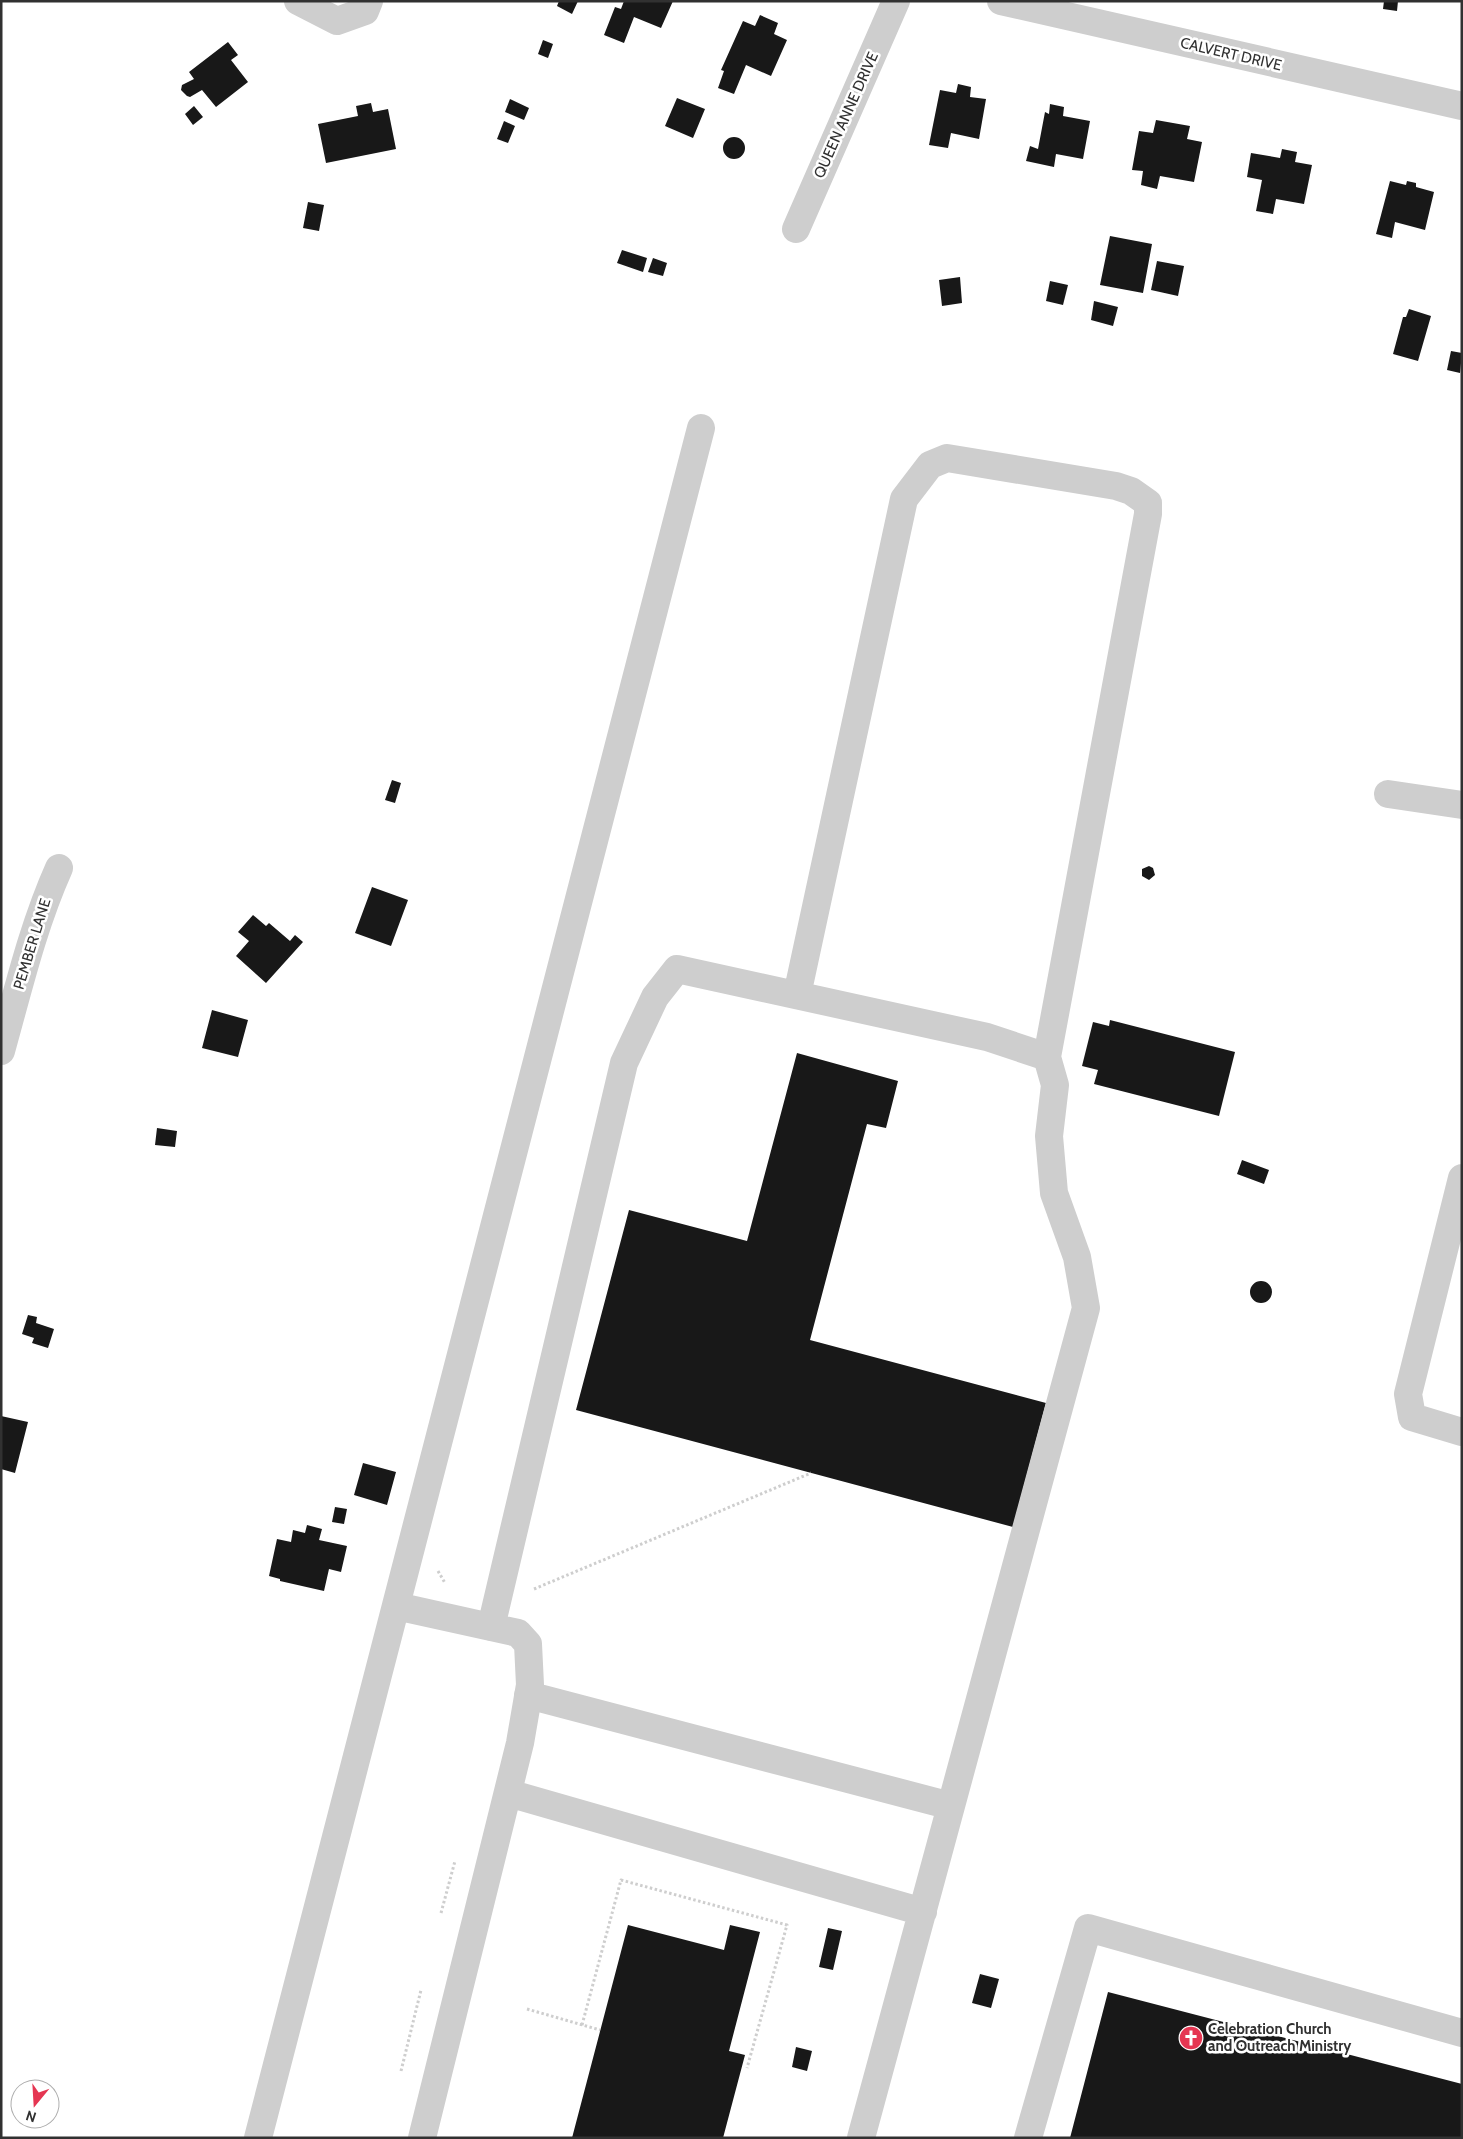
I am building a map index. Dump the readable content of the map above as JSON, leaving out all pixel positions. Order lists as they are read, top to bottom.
{
  "streets": {
    "street": ["CALVERT DRIVE", "QUEEN ANNE DRIVE", "PEMBER LANE"]
  },
  "places": {
    "church": ["Celebration Church and Outreach Ministry"]
  },
  "north": "bottom"
}
